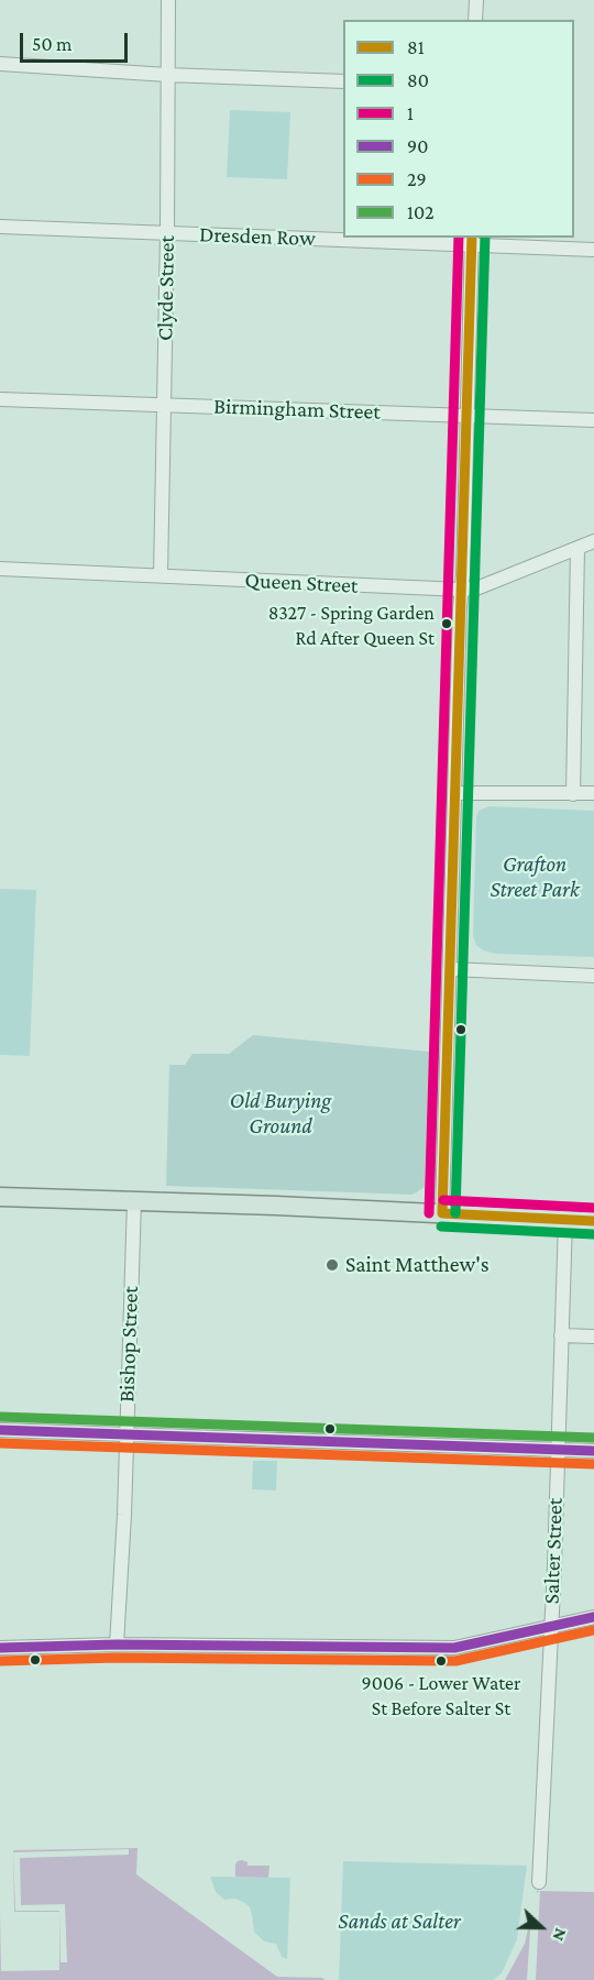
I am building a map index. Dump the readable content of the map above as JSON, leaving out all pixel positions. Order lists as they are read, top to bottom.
{
  "streets": {
    "street": [
      "Dresden Row",
      "Clyde Street",
      "Birmingham Street",
      "Queen Street",
      "Bishop Street",
      "Salter Street"
    ]
  },
  "crossings": [
    ["Dresden Row", "Clyde Street"],
    ["Clyde Street", "Birmingham Street"],
    ["Clyde Street", "Queen Street"]
  ],
  "parks": ["Grafton Street Park", "Old Burying Ground", "Sands at Salter"],
  "places": ["8327 - Spring Garden Rd After Queen St", "Saint Matthew's", "9006 - Lower Water St Before Salter St"],
  "lines": [
    "transit line 81",
    "transit line 80",
    "transit line 1",
    "transit line 102",
    "transit line 90",
    "transit line 29"
  ],
  "legend": [
    "81",
    "80",
    "1",
    "90",
    "29",
    "102"
  ],
  "scale_bar": "50 m",
  "north": "right"
}
